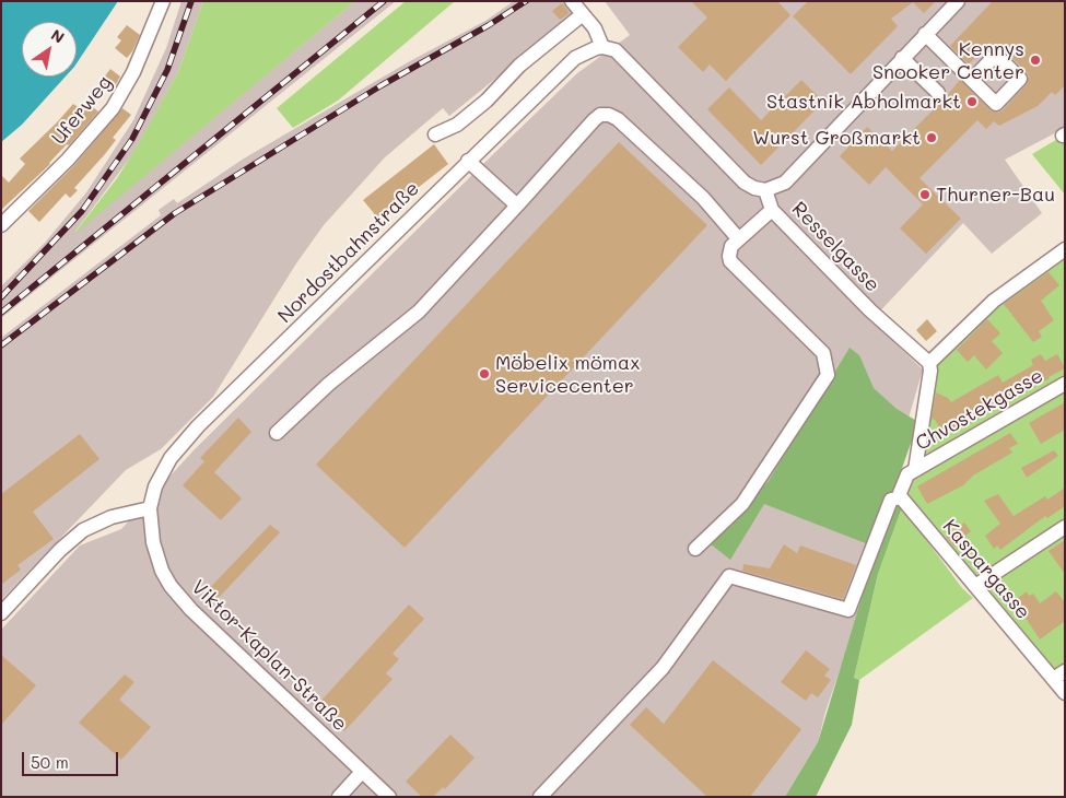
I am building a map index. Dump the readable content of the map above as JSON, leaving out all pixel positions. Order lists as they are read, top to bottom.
{
  "streets": {
    "street": [
      "Uferweg",
      "Resselgasse",
      "Nordostbahnstraße",
      "Chvostekgasse",
      "Kaspargasse",
      "Viktor-Kaplan-Straße"
    ]
  },
  "crossings": [
    ["Nordostbahnstraße", "Viktor-Kaplan-Straße"]
  ],
  "places": [
    "Kennys Snooker Center",
    "Stastnik Abholmarkt",
    "Wurst Großmarkt",
    "Thurner-Bau",
    "Möbelix mömax Servicecenter"
  ],
  "scale_bar": "50 m",
  "north": "top right"
}
